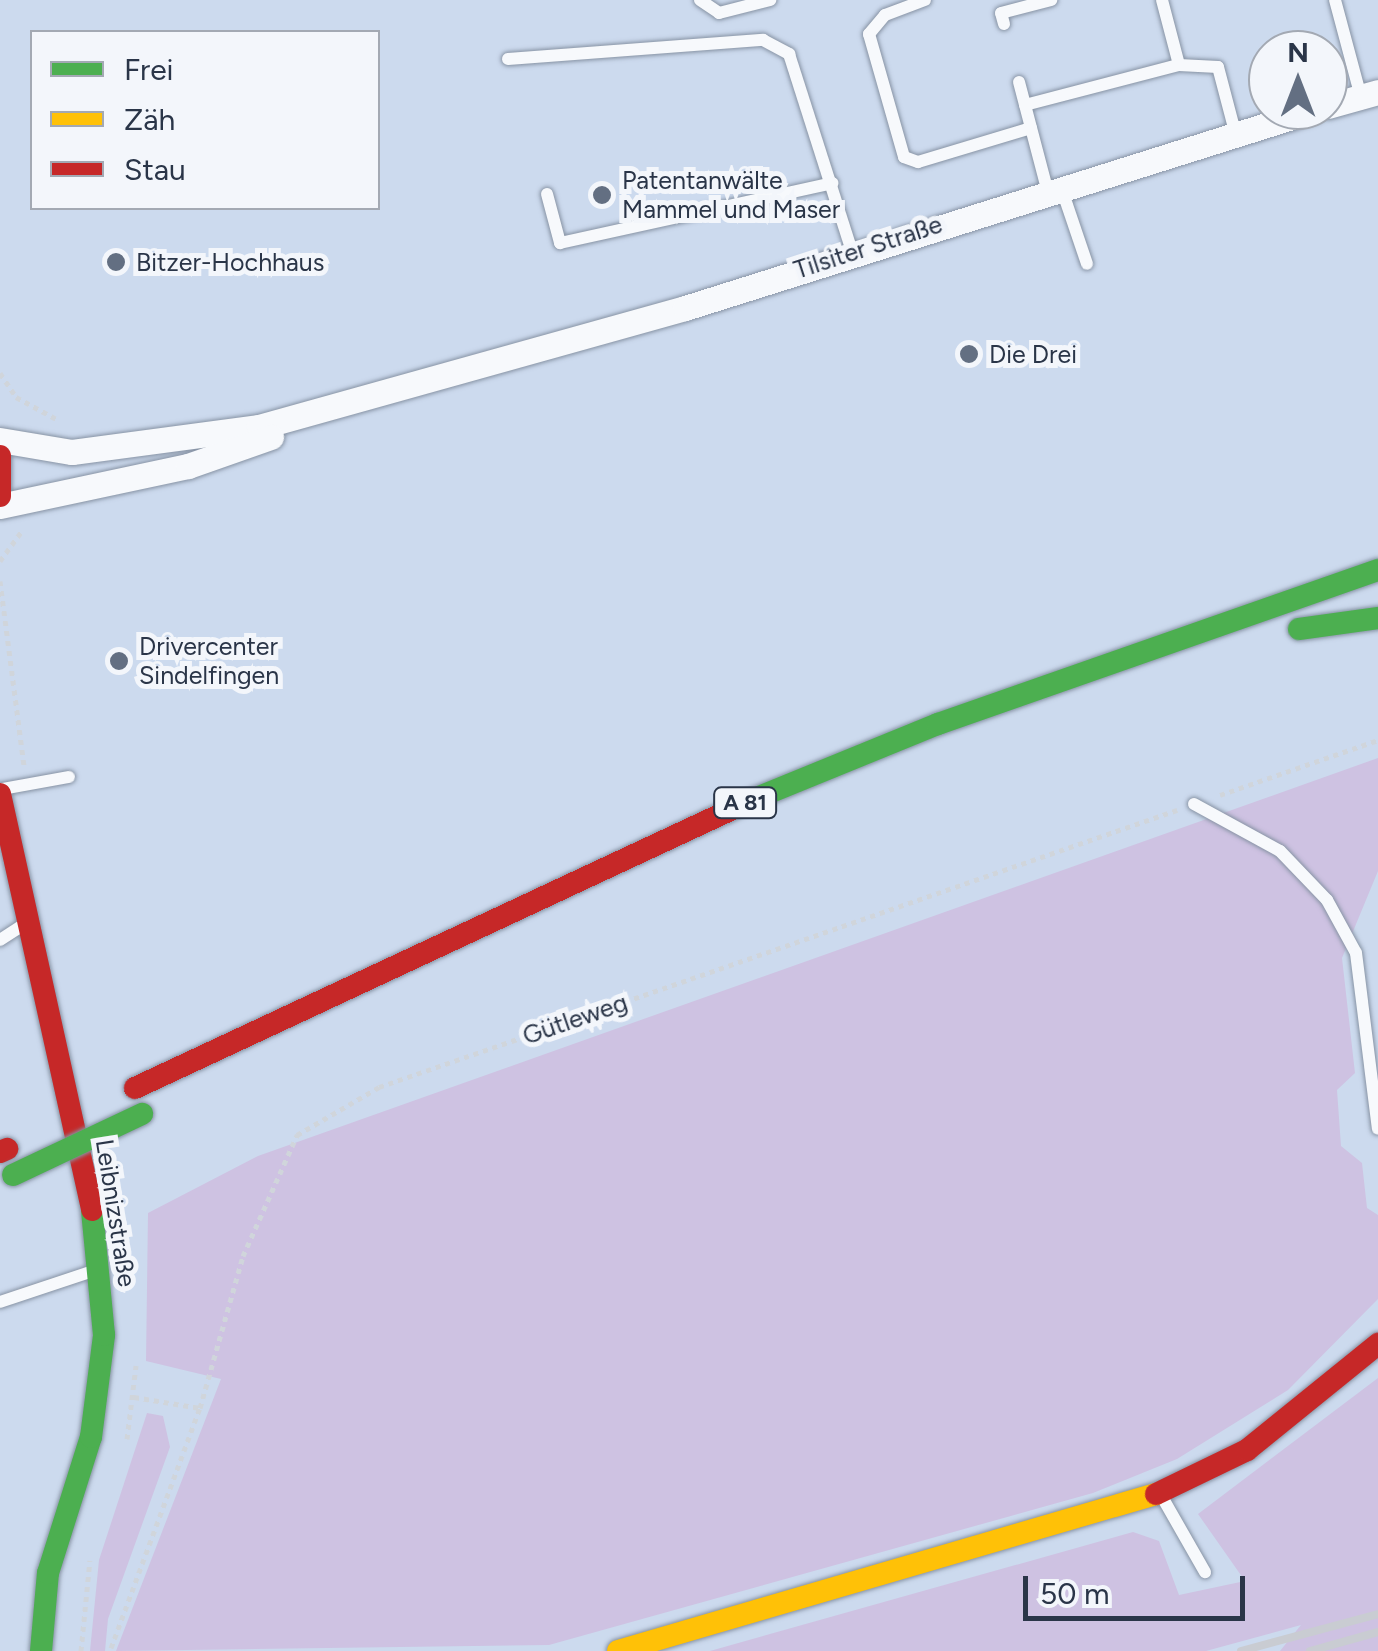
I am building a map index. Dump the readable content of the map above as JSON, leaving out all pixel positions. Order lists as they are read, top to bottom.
{
  "streets": {
    "main road": ["A 81", "Leibnizstraße"],
    "street": ["Tilsiter Straße"],
    "path": ["Gütleweg"]
  },
  "places": [
    "Patentanwälte Mammel und Maser",
    "Bitzer-Hochhaus",
    "Die Drei",
    "Drivercenter Sindelfingen"
  ],
  "legend": ["Frei", "Zäh", "Stau"],
  "scale_bar": "50 m",
  "north": "top"
}
